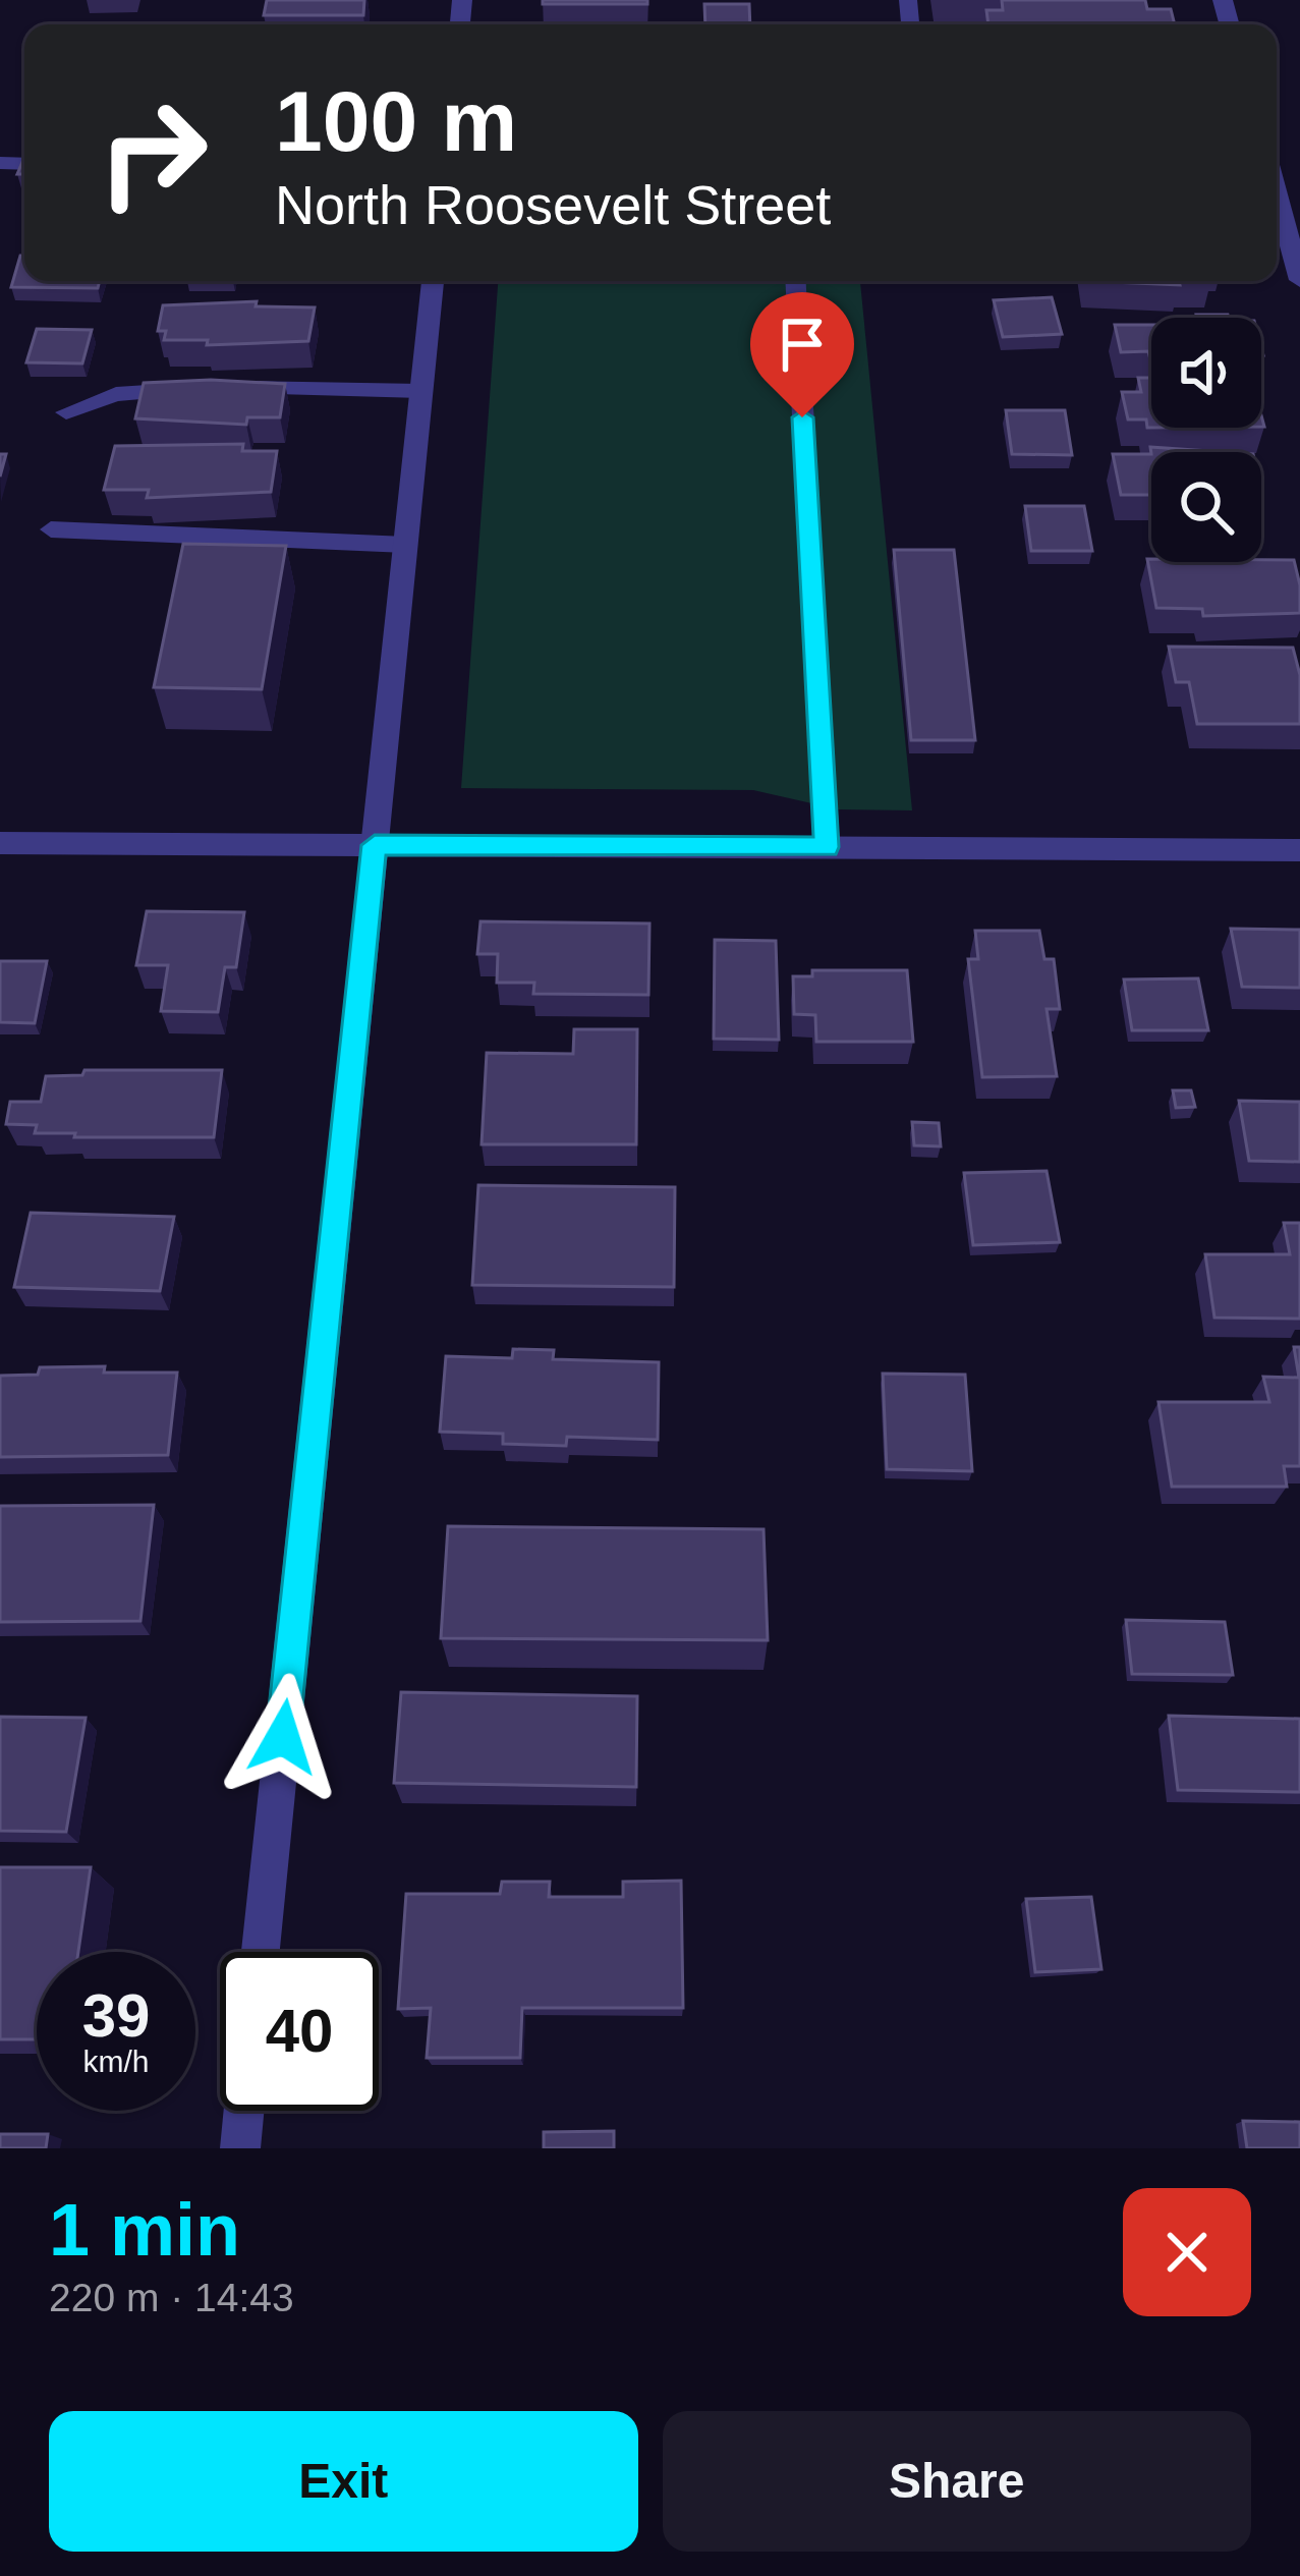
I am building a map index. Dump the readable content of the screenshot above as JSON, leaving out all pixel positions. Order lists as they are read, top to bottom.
{
  "page": {
    "turn": ["100 m", "North Roosevelt Street"],
    "speed": "39 km/h",
    "limit": "40",
    "heading": ["1 min", "220 m · 14:43"],
    "buttons": ["Exit", "Share"]
  }
}
